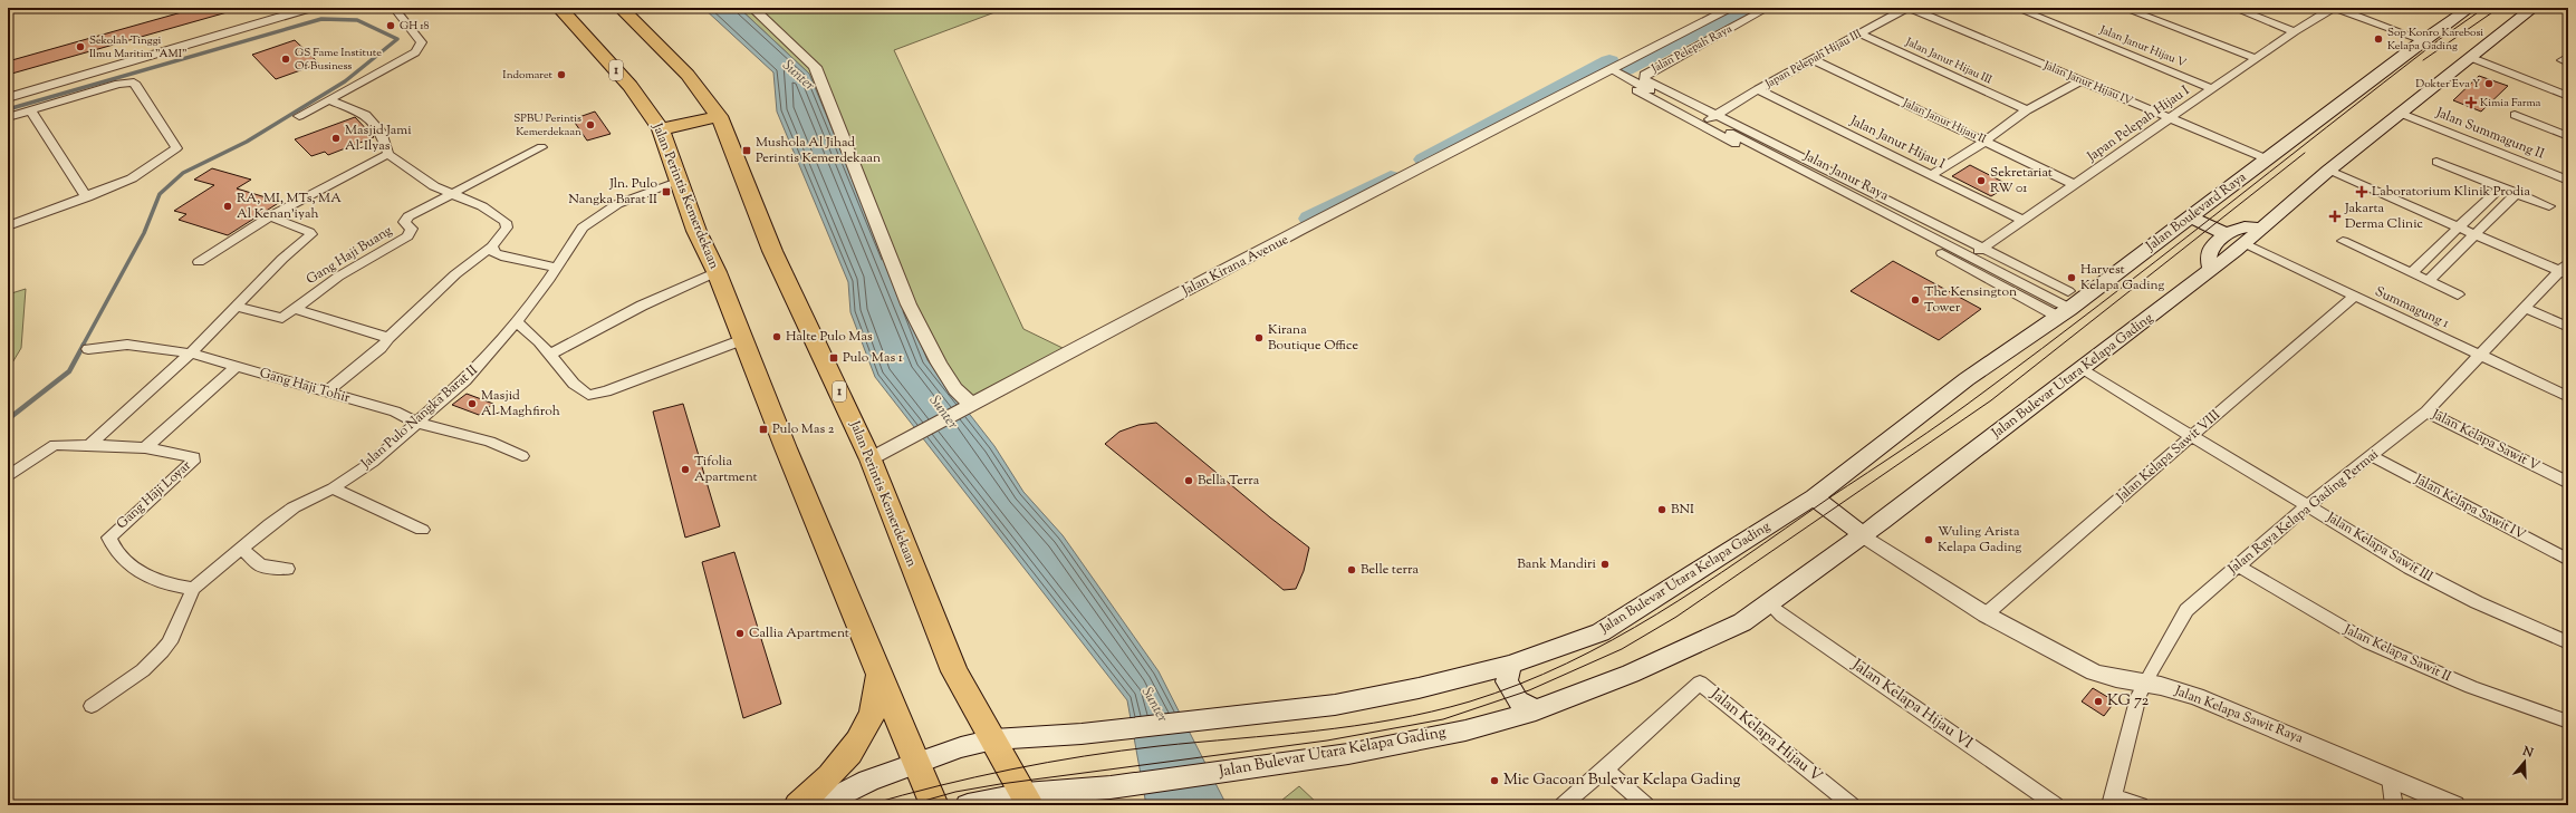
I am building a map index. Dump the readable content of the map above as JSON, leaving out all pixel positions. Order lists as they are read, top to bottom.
{
  "streets": {
    "highway": ["1", "Jalan Perintis Kemerdekaan"],
    "main road": ["Jalan Boulevard Raya", "Jalan Bulevar Utara Kelapa Gading"],
    "street": [
      "Jalan Janur Hijau V",
      "Jalan Pelepah Raya",
      "Japan Pelepah Hijau III",
      "Jalan Janur Hijau III",
      "Jalan Janur Hijau IV",
      "Jalan Janur Hijau II",
      "Japan Pelepah Hijau I",
      "Jalan Summagung II",
      "Jalan Janur Hijau I",
      "Jalan Janur Raya",
      "Gang Haji Buang",
      "Jalan Kirana Avenue",
      "Summagung 1",
      "Gang Haji Tohir",
      "Jalan Pulo Nangka Barat II",
      "Jalan Kelapa Sawit V",
      "Jalan Kelapa Sawit VIII",
      "Gang Haji Loyar",
      "Jalan Kelapa Sawit IV",
      "Jalan Raya Kelapa Gading Permai",
      "Jalan Kelapa Sawit III",
      "Jalan Kelapa Sawit II",
      "Jalan Kelapa Hijau VI",
      "Jalan Kelapa Sawit Raya",
      "Jalan Kelapa Hijau V"
    ]
  },
  "crossings": [
    ["Jalan Janur Hijau V", "Japan Pelepah Hijau I"],
    ["Jalan Pelepah Raya", "Japan Pelepah Hijau III"],
    ["Jalan Pelepah Raya", "Jalan Janur Raya"],
    ["Jalan Pelepah Raya", "Jalan Kirana Avenue"],
    ["Japan Pelepah Hijau III", "Jalan Janur Hijau III"],
    ["Japan Pelepah Hijau III", "Jalan Janur Hijau IV"],
    ["Japan Pelepah Hijau III", "Jalan Janur Hijau II"],
    ["Japan Pelepah Hijau III", "Jalan Janur Hijau I"],
    ["Japan Pelepah Hijau III", "Jalan Janur Raya"],
    ["Jalan Janur Hijau IV", "Japan Pelepah Hijau I"],
    ["Jalan Janur Hijau IV", "Jalan Boulevard Raya"],
    ["Jalan Janur Hijau II", "Japan Pelepah Hijau I"],
    ["Japan Pelepah Hijau I", "Jalan Janur Hijau I"],
    ["Japan Pelepah Hijau I", "Jalan Janur Raya"],
    ["Jalan Janur Raya", "Jalan Boulevard Raya"],
    ["Jalan Janur Raya", "Jalan Kirana Avenue"],
    ["Jalan Perintis Kemerdekaan", "Jalan Kirana Avenue"],
    ["Jalan Perintis Kemerdekaan", "Jalan Bulevar Utara Kelapa Gading"],
    ["Jalan Perintis Kemerdekaan", "Jalan Pulo Nangka Barat II"],
    ["Jalan Boulevard Raya", "Jalan Bulevar Utara Kelapa Gading"],
    ["Summagung 1", "Jalan Bulevar Utara Kelapa Gading"],
    ["Summagung 1", "Jalan Kelapa Sawit VIII"],
    ["Summagung 1", "Jalan Raya Kelapa Gading Permai"],
    ["Jalan Bulevar Utara Kelapa Gading", "Jalan Kelapa Sawit III"],
    ["Jalan Bulevar Utara Kelapa Gading", "Jalan Kelapa Hijau VI"],
    ["Jalan Bulevar Utara Kelapa Gading", "Jalan Kelapa Sawit Raya"],
    ["Gang Haji Tohir", "Jalan Pulo Nangka Barat II"],
    ["Jalan Pulo Nangka Barat II", "Gang Haji Loyar"],
    ["Jalan Kelapa Sawit V", "Jalan Raya Kelapa Gading Permai"],
    ["Jalan Kelapa Sawit VIII", "Jalan Kelapa Sawit III"],
    ["Jalan Kelapa Sawit VIII", "Jalan Kelapa Sawit Raya"],
    ["Jalan Kelapa Sawit IV", "Jalan Raya Kelapa Gading Permai"],
    ["Jalan Raya Kelapa Gading Permai", "Jalan Kelapa Sawit III"],
    ["Jalan Raya Kelapa Gading Permai", "Jalan Kelapa Sawit II"],
    ["Jalan Raya Kelapa Gading Permai", "Jalan Kelapa Sawit Raya"]
  ],
  "water": ["Sunter"],
  "places": {
    "other": [
      "GH 18",
      "Sop Konro Karebosi Kelapa Gading",
      "Sekolah Tinggi Ilmu Maritim \"AMI\"",
      "GS Fame Institute Of Business",
      "Indomaret",
      "Dokter Eva Y",
      "SPBU Perintis Kemerdekaan",
      "Masjid Jami Al-Ilyas",
      "Sekretariat RW 01",
      "RA, MI, MTs, MA Al Kenan'iyah",
      "Harvest Kelapa Gading",
      "The Kensington Tower",
      "Halte Pulo Mas",
      "Kirana Boutique Office",
      "Masjid Al-Maghfiroh",
      "Tifolia Apartment",
      "Bella Terra",
      "BNI",
      "Wuling Arista Kelapa Gading",
      "Bank Mandiri",
      "Belle terra",
      "Callia Apartment",
      "KG 72",
      "Mie Gacoan Bulevar Kelapa Gading"
    ],
    "health": ["Kimia Farma", "Laboratorium Klinik Prodia", "Jakarta Derma Clinic"],
    "transit": [
      "Mushola Al Jihad Perintis Kemerdekaan",
      "Jln. Pulo Nangka Barat II",
      "Pulo Mas 1",
      "Pulo Mas 2"
    ]
  },
  "north": "top"
}
